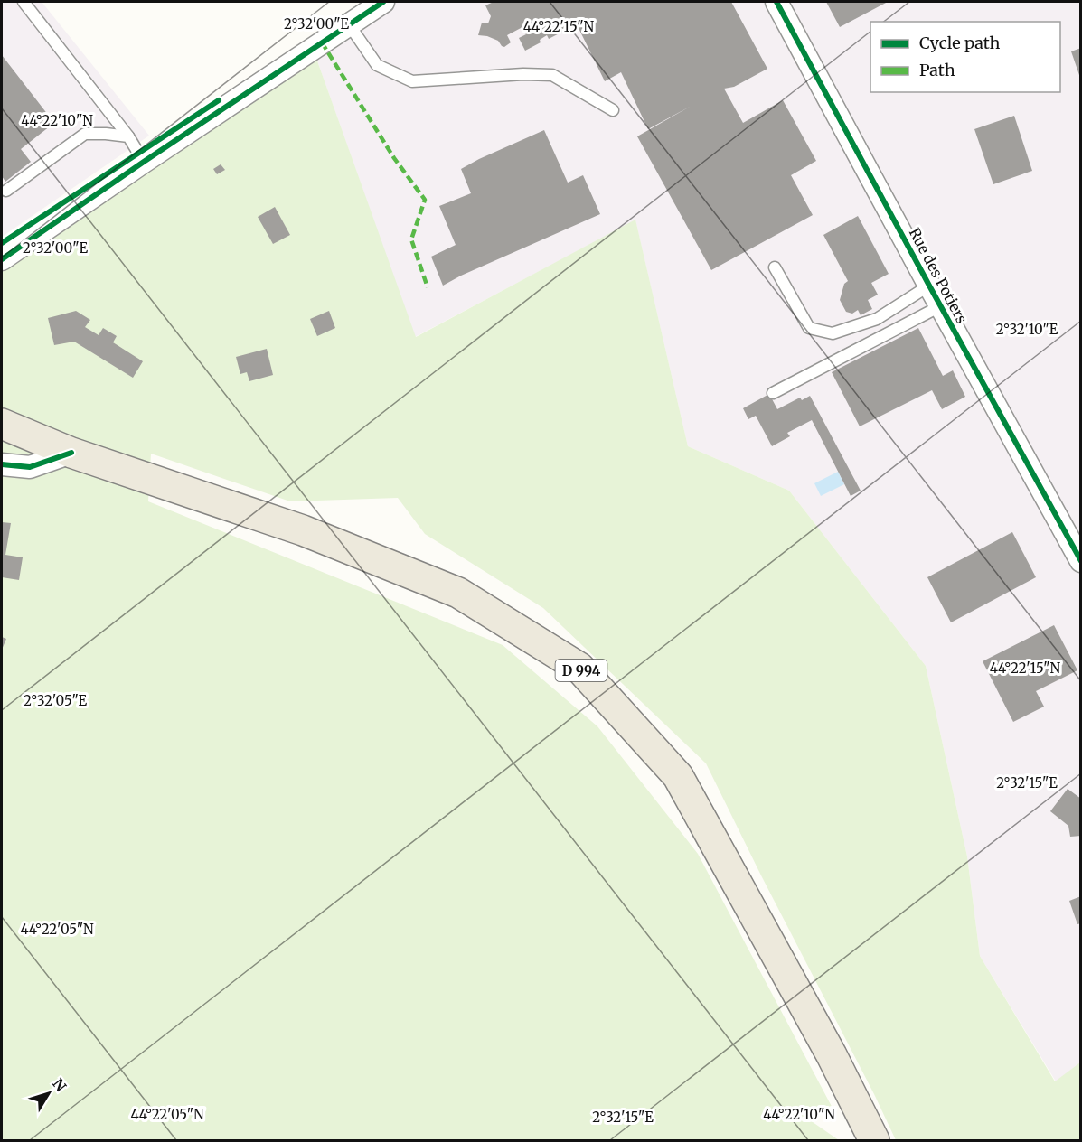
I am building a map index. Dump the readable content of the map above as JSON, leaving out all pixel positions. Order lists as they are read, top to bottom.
{
  "streets": {
    "main road": ["D 994"],
    "street": ["Rue des Potiers"]
  },
  "legend": ["Cycle path", "Path"],
  "north": "top right",
  "coordinates": [
    "2°32'00\"E",
    "44°22'15\"N",
    "44°22'10\"N",
    "2°32'10\"E",
    "2°32'05\"E",
    "2°32'15\"E",
    "44°22'05\"N"
  ]
}
